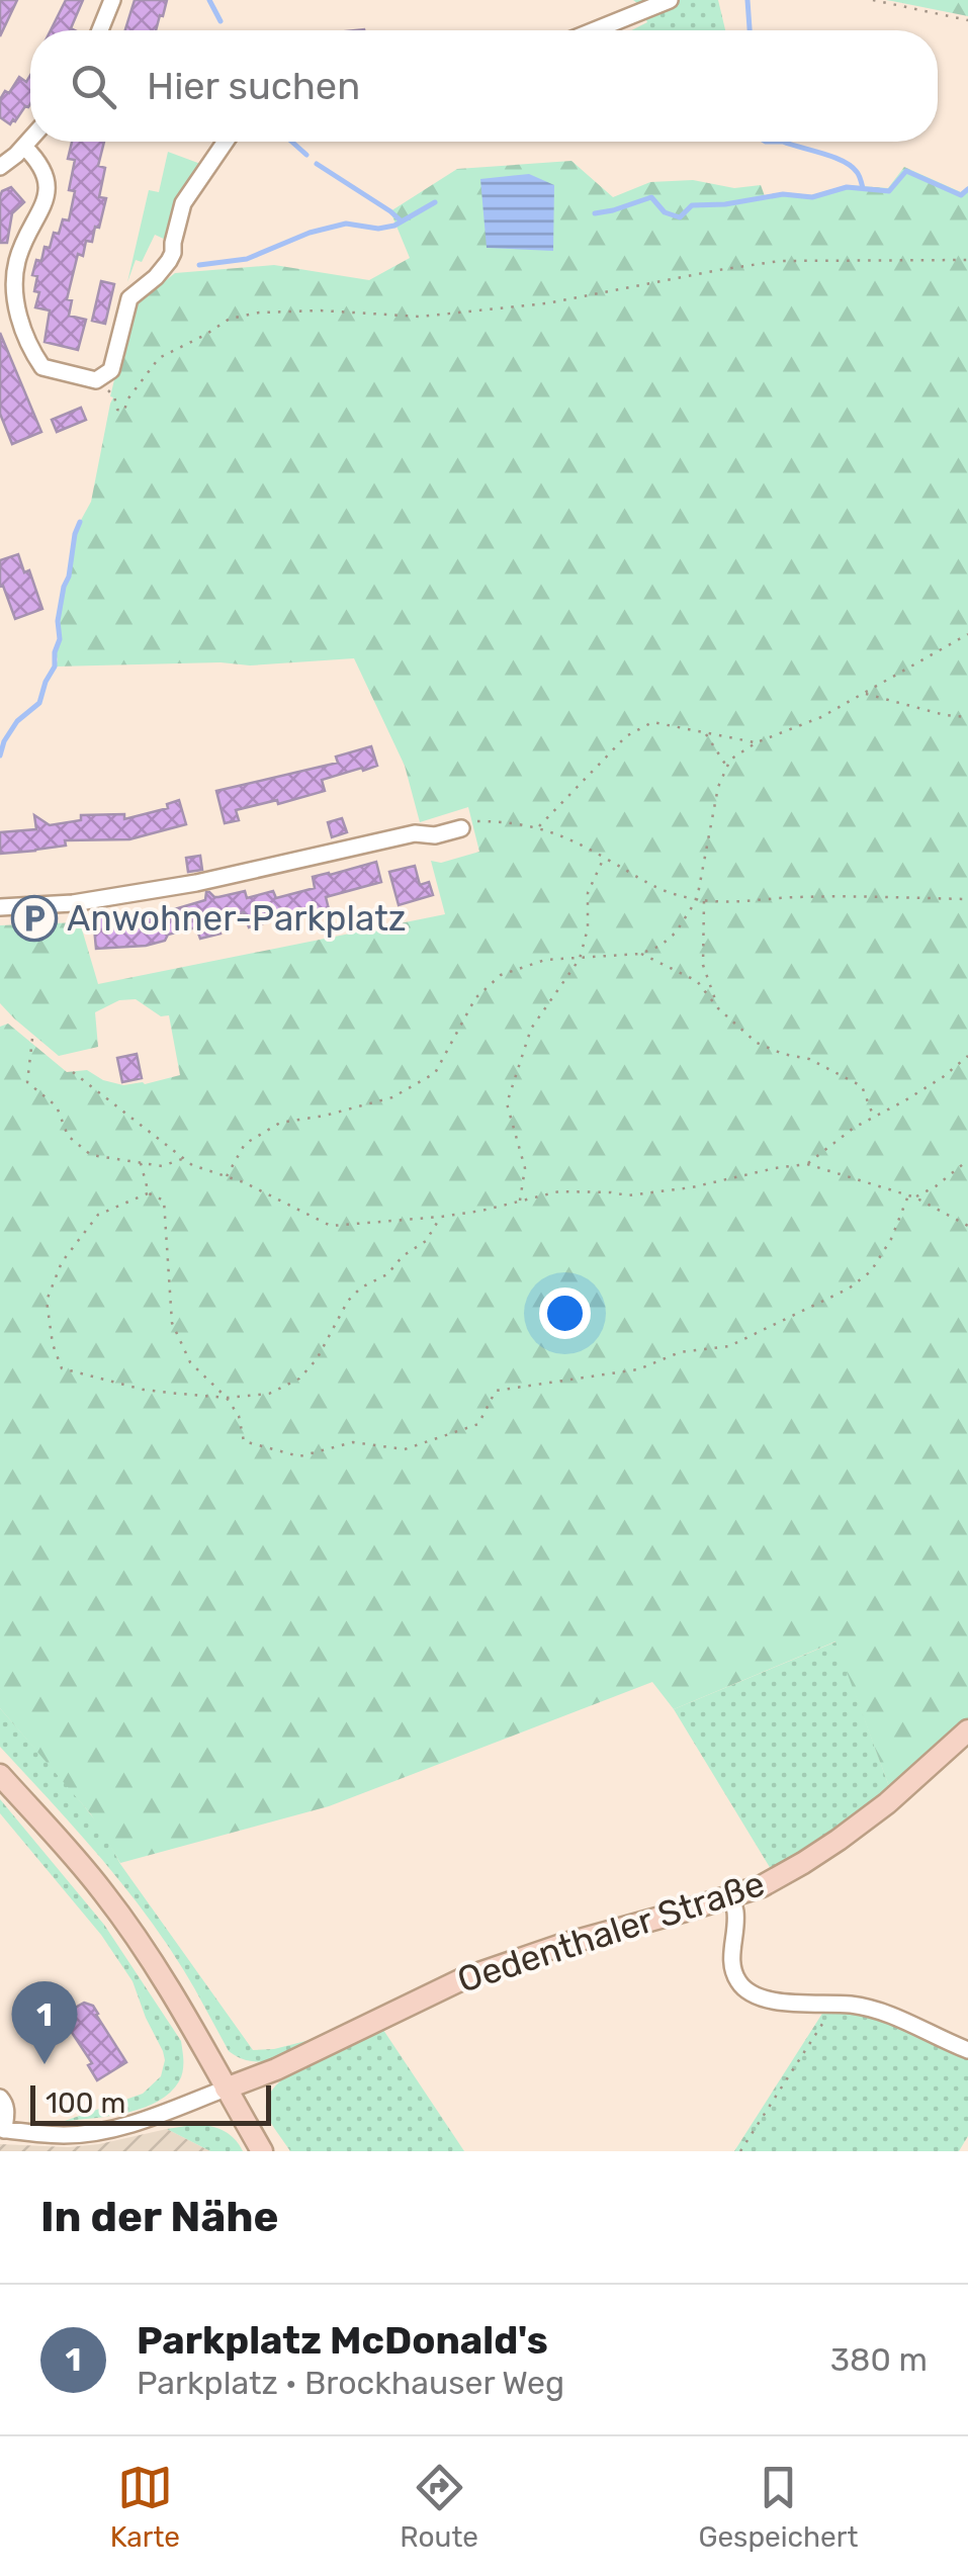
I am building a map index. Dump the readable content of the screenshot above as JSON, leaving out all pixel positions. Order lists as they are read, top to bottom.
{
  "streets": {
    "main road": ["Oedenthaler Straße"]
  },
  "places": {
    "parking": ["Anwohner-Parkplatz"]
  },
  "scale_bar": "100 m",
  "page": {
    "search": "Hier suchen",
    "pins": "1",
    "scale": "100 m",
    "heading": "In der Nähe",
    "list": [
      {
        "mark": "1",
        "name": "Parkplatz McDonald's",
        "note": "Parkplatz · Brockhauser Weg",
        "value": "380 m"
      }
    ],
    "nav": ["Karte", "Route", "Gespeichert"]
  }
}
